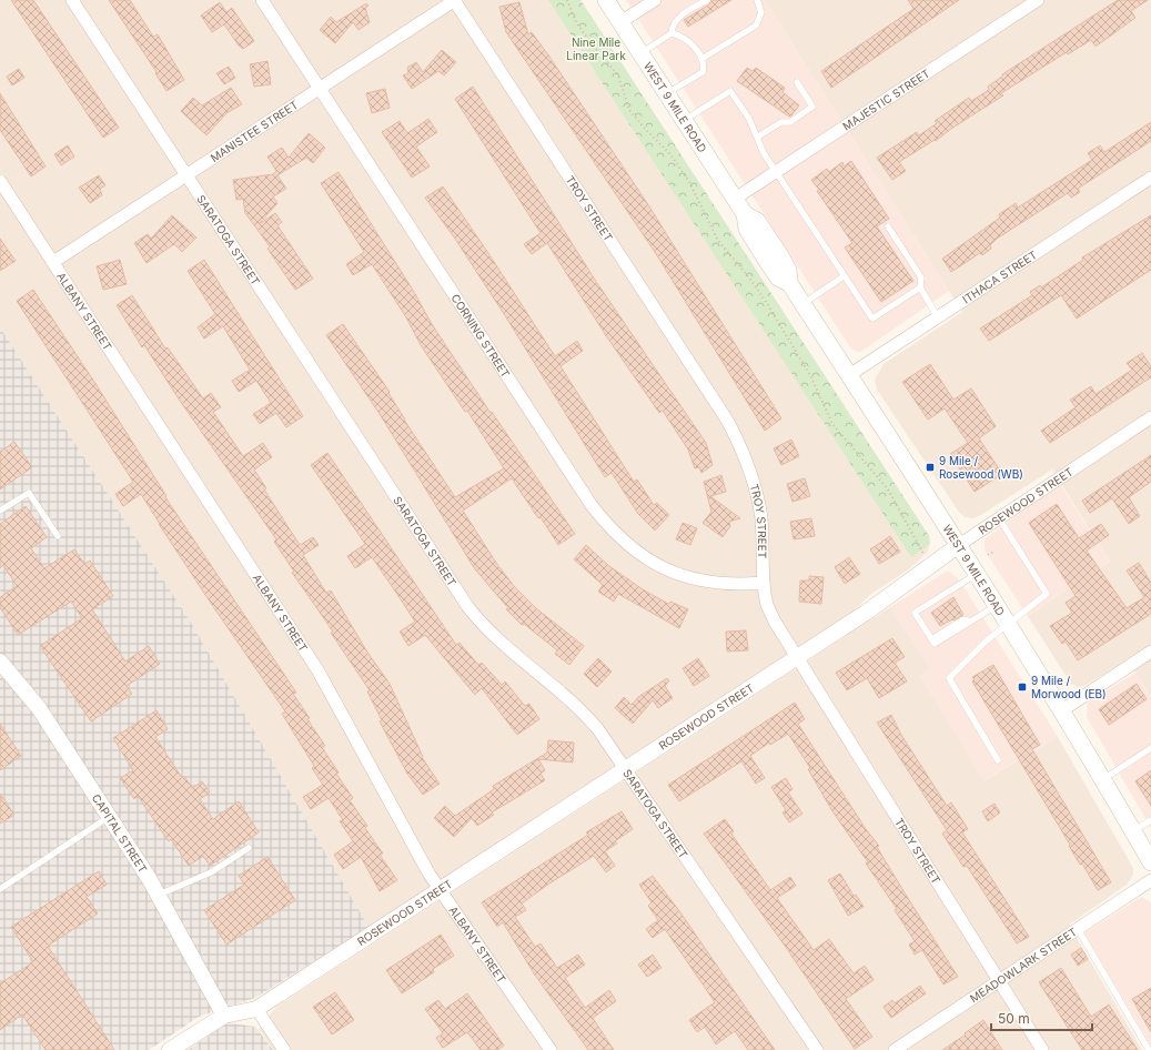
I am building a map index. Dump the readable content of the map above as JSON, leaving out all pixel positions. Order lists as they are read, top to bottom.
{
  "streets": {
    "main road": ["WEST 9 MILE ROAD"],
    "street": [
      "MAJESTIC STREET",
      "MANISTEE STREET",
      "TROY STREET",
      "SARATOGA STREET",
      "ITHACA STREET",
      "ALBANY STREET",
      "CORNING STREET",
      "ROSEWOOD STREET",
      "CAPITAL STREET",
      "MEADOWLARK STREET"
    ]
  },
  "crossings": [
    ["MAJESTIC STREET", "WEST 9 MILE ROAD"],
    ["WEST 9 MILE ROAD", "ITHACA STREET"],
    ["WEST 9 MILE ROAD", "ROSEWOOD STREET"],
    ["MANISTEE STREET", "TROY STREET"],
    ["MANISTEE STREET", "SARATOGA STREET"],
    ["MANISTEE STREET", "ALBANY STREET"],
    ["MANISTEE STREET", "CORNING STREET"],
    ["TROY STREET", "CORNING STREET"],
    ["TROY STREET", "ROSEWOOD STREET"],
    ["TROY STREET", "MEADOWLARK STREET"],
    ["SARATOGA STREET", "ROSEWOOD STREET"],
    ["ALBANY STREET", "ROSEWOOD STREET"]
  ],
  "parks": ["Nine Mile Linear Park"],
  "places": {
    "transit": ["9 Mile / Rosewood (WB)", "9 Mile / Morwood (EB)"]
  },
  "scale_bar": "50 m"
}
